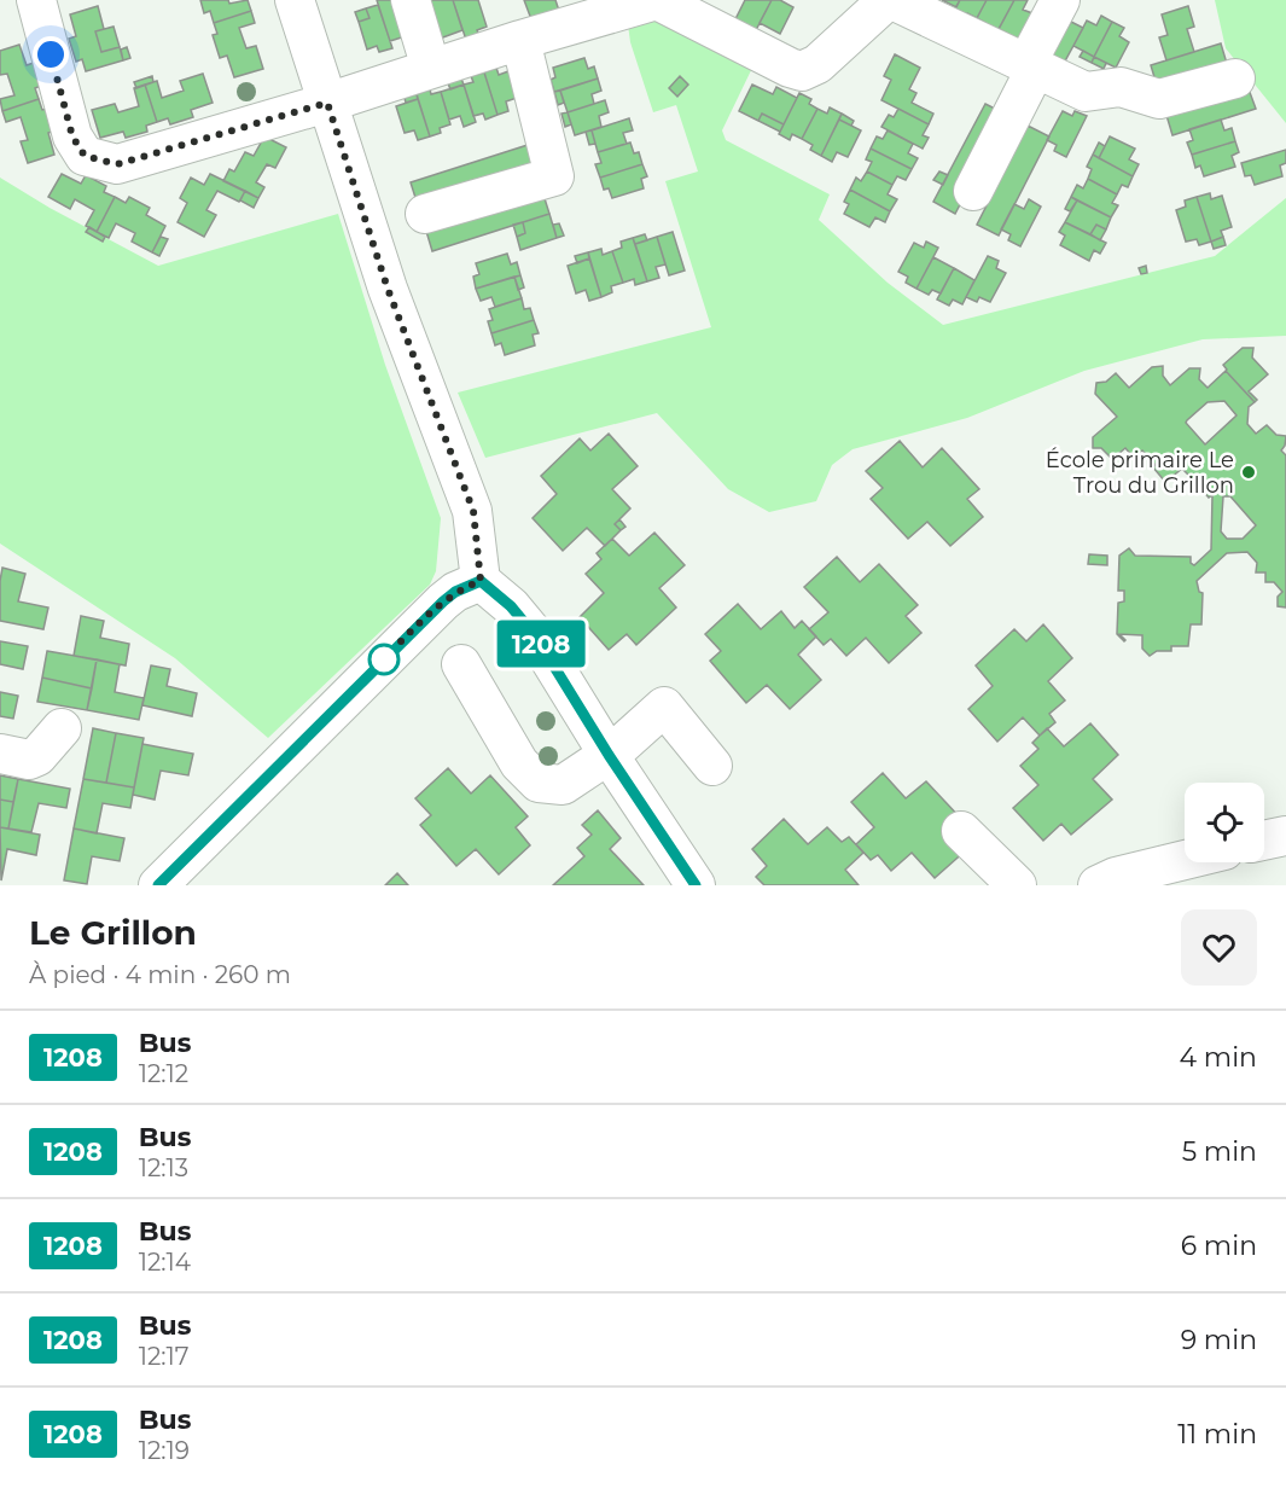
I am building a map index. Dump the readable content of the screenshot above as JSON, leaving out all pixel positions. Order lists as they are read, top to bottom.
{
  "places": ["École primaire Le Trou du Grillon"],
  "lines": ["bus line 1208"],
  "page": {
    "on_map": "1208",
    "heading": ["Le Grillon", "À pied · 4 min · 260 m"],
    "list": [
      {
        "mark": "1208",
        "name": "Bus",
        "note": "12:12",
        "value": "4 min"
      },
      {
        "mark": "1208",
        "name": "Bus",
        "note": "12:13",
        "value": "5 min"
      },
      {
        "mark": "1208",
        "name": "Bus",
        "note": "12:14",
        "value": "6 min"
      },
      {
        "mark": "1208",
        "name": "Bus",
        "note": "12:17",
        "value": "9 min"
      },
      {
        "mark": "1208",
        "name": "Bus",
        "note": "12:19",
        "value": "11 min"
      }
    ]
  }
}
